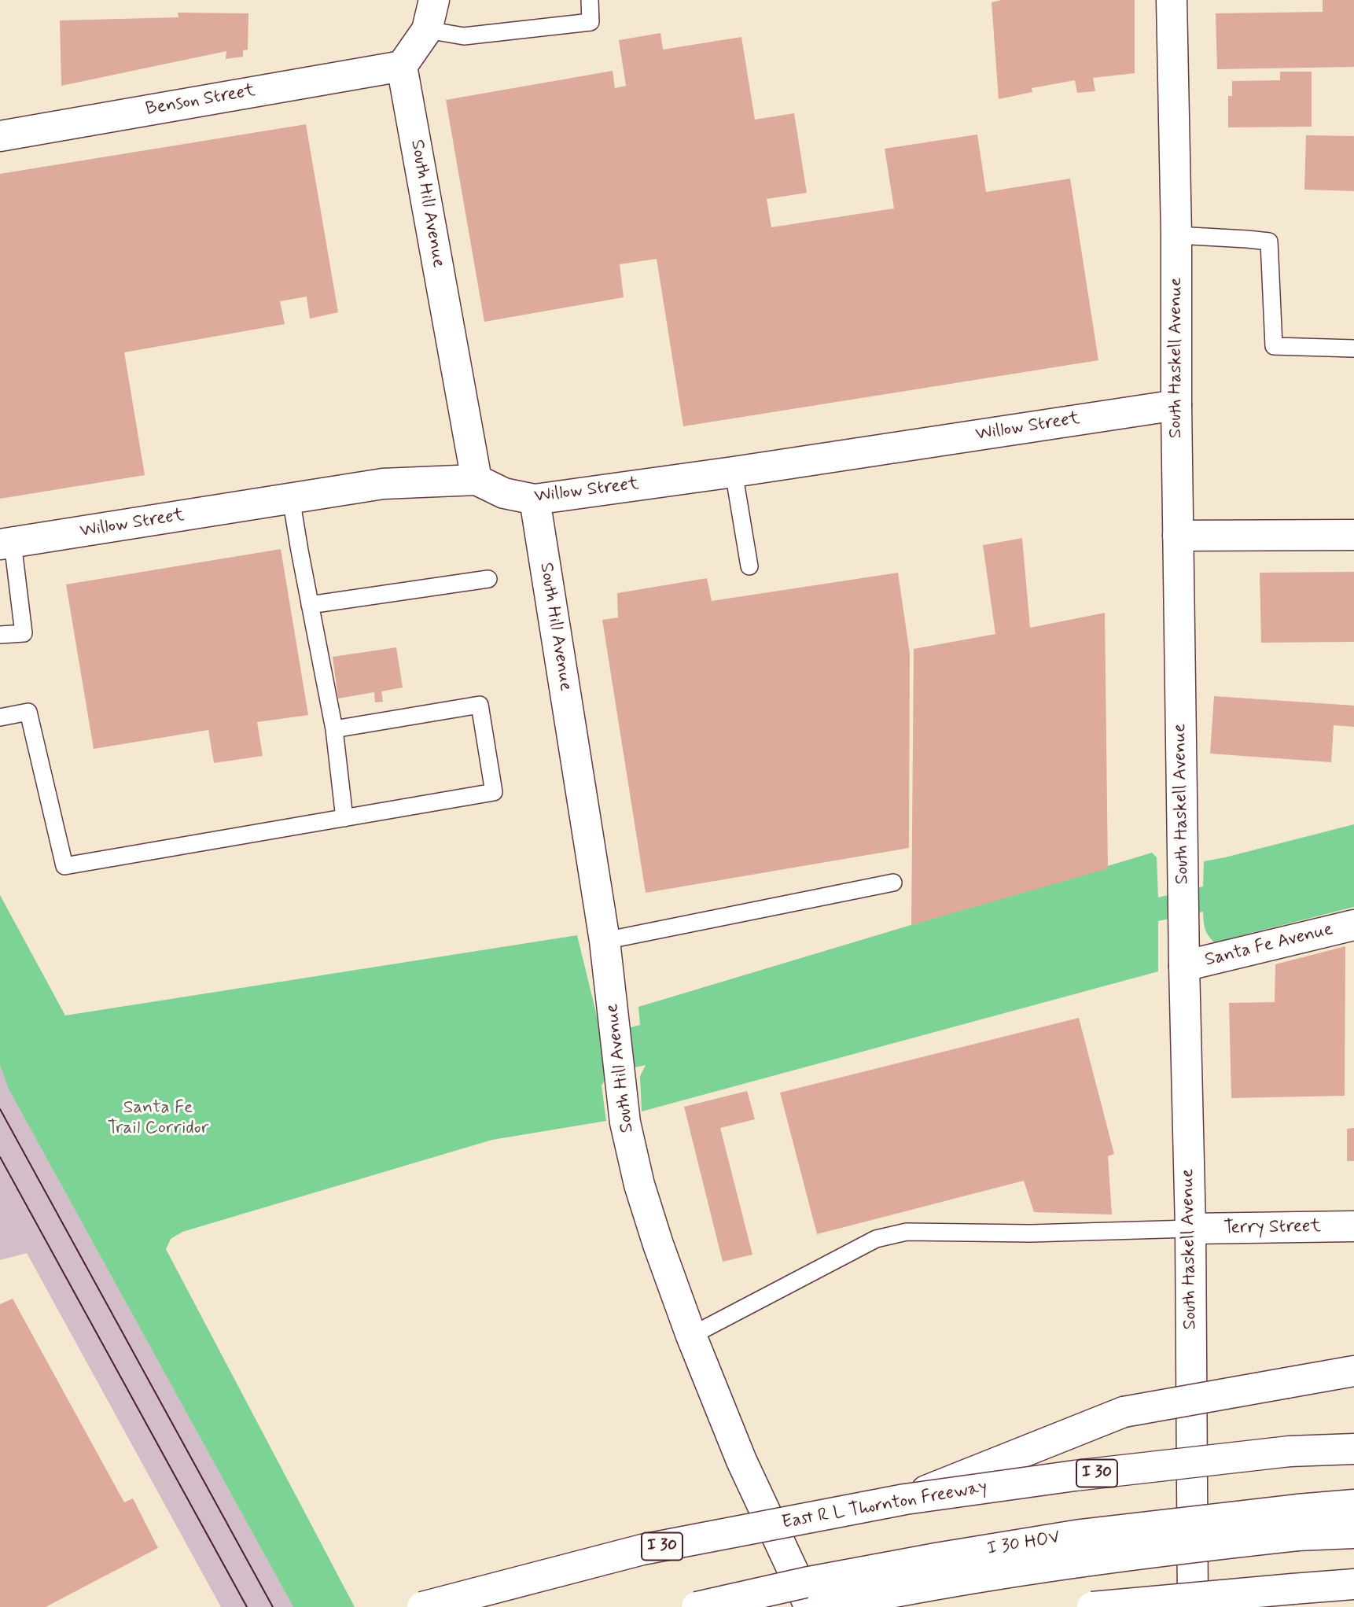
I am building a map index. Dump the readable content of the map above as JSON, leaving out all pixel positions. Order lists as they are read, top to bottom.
{
  "streets": {
    "main road": [
      "Benson Street",
      "South Hill Avenue",
      "South Haskell Avenue",
      "Willow Street",
      "Santa Fe Avenue",
      "Terry Street",
      "I 30",
      "East R L Thornton Freeway",
      "I 30 HOV"
    ]
  },
  "crossings": [
    ["Benson Street", "South Hill Avenue"],
    ["South Hill Avenue", "Willow Street"],
    ["South Haskell Avenue", "Willow Street"],
    ["South Haskell Avenue", "Santa Fe Avenue"],
    ["South Haskell Avenue", "Terry Street"]
  ],
  "parks": ["Santa Fe Trail Corridor"]
}
